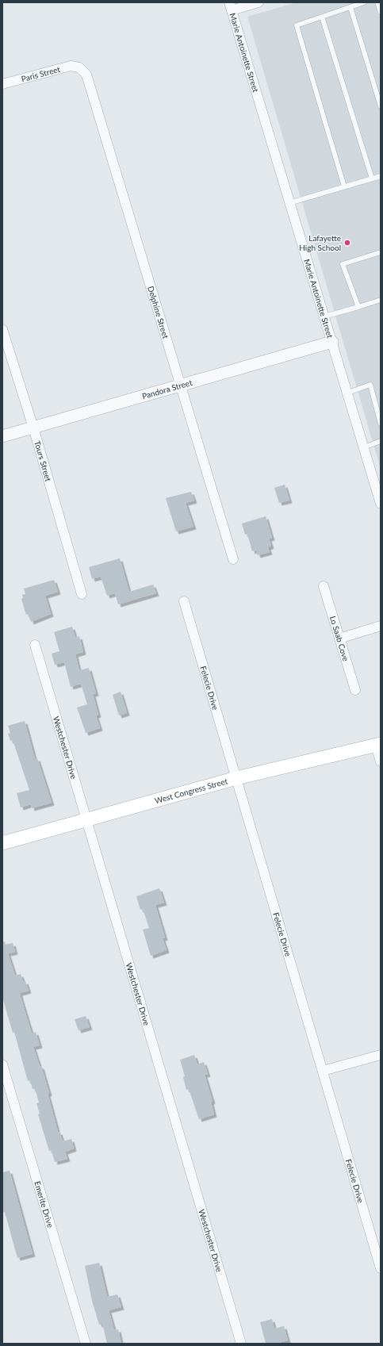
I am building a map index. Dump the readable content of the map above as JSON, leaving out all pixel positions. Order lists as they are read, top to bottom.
{
  "streets": {
    "main road": ["West Congress Street"],
    "street": [
      "Marie Antoinette Street",
      "Paris Street",
      "Delphine Street",
      "Pandora Street",
      "Tours Street",
      "Lo Saab Cove",
      "Felecie Drive",
      "Westchester Drive",
      "Emerite Drive"
    ]
  },
  "crossings": [
    ["Marie Antoinette Street", "Pandora Street"],
    ["Paris Street", "Delphine Street"],
    ["Delphine Street", "Pandora Street"],
    ["Pandora Street", "Tours Street"],
    ["Felecie Drive", "West Congress Street"],
    ["Westchester Drive", "West Congress Street"]
  ],
  "places": ["Lafayette High School"]
}
